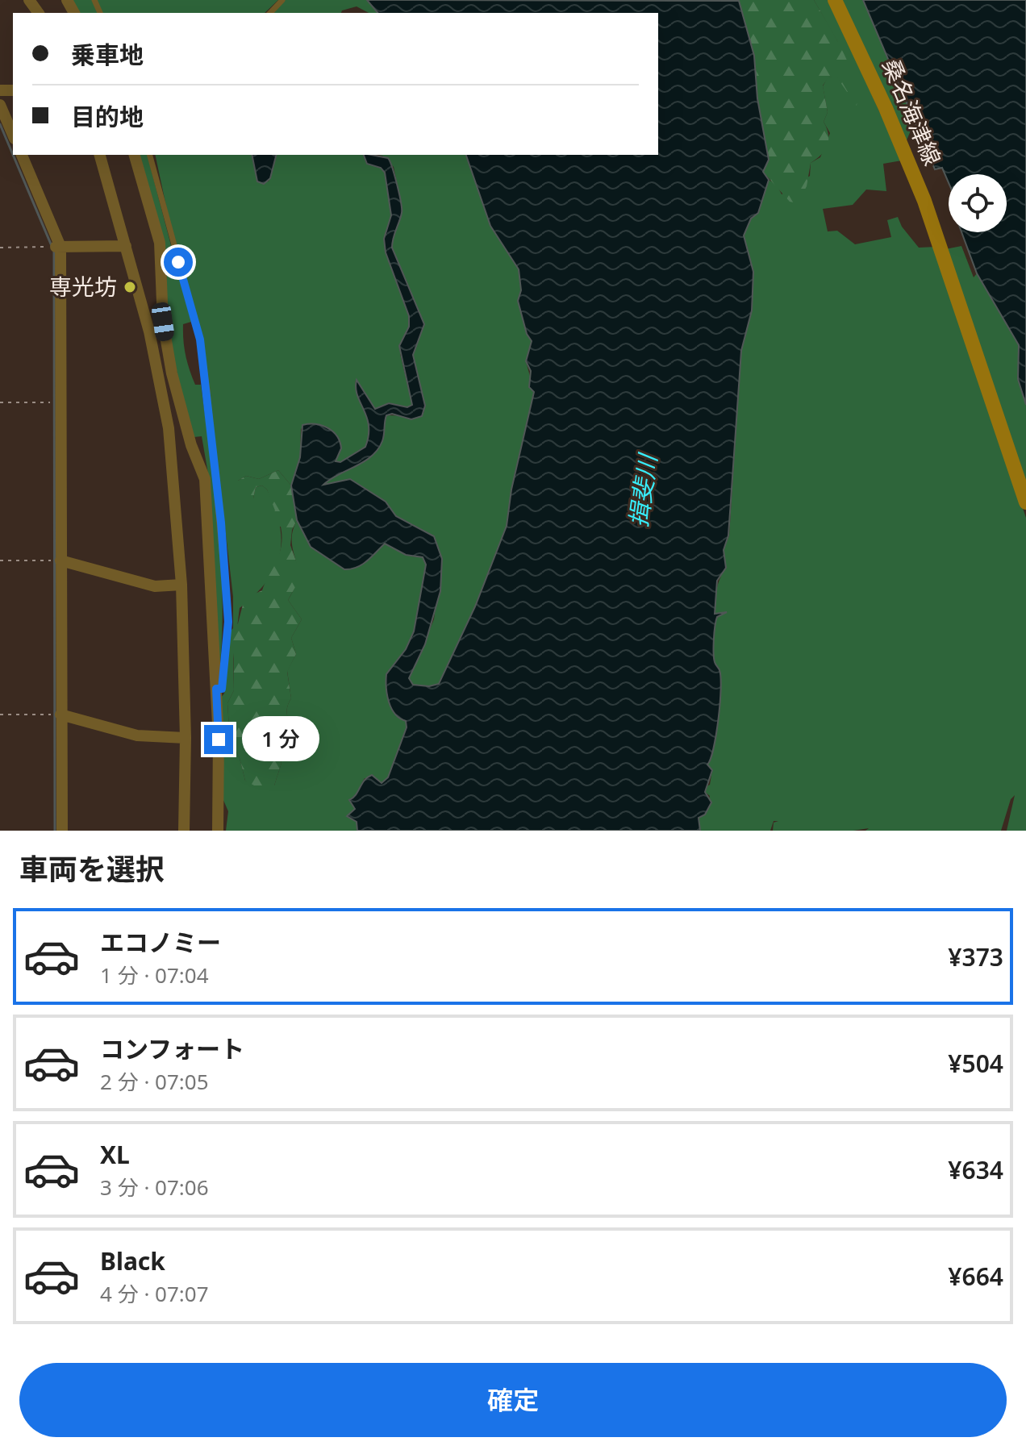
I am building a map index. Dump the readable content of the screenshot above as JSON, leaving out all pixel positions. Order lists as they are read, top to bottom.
{
  "streets": {
    "main road": ["桑名海津線"]
  },
  "water": ["揖斐川"],
  "places": ["専光坊"],
  "page": {
    "banner": ["乗車地", "目的地"],
    "bubble": "1 分",
    "heading": "車両を選択",
    "list": [
      {
        "name": "エコノミー",
        "note": "1 分 · 07:04",
        "value": "¥373"
      },
      {
        "name": "コンフォート",
        "note": "2 分 · 07:05",
        "value": "¥504"
      },
      {
        "name": "XL",
        "note": "3 分 · 07:06",
        "value": "¥634"
      },
      {
        "name": "Black",
        "note": "4 分 · 07:07",
        "value": "¥664"
      }
    ],
    "buttons": "確定"
  }
}
